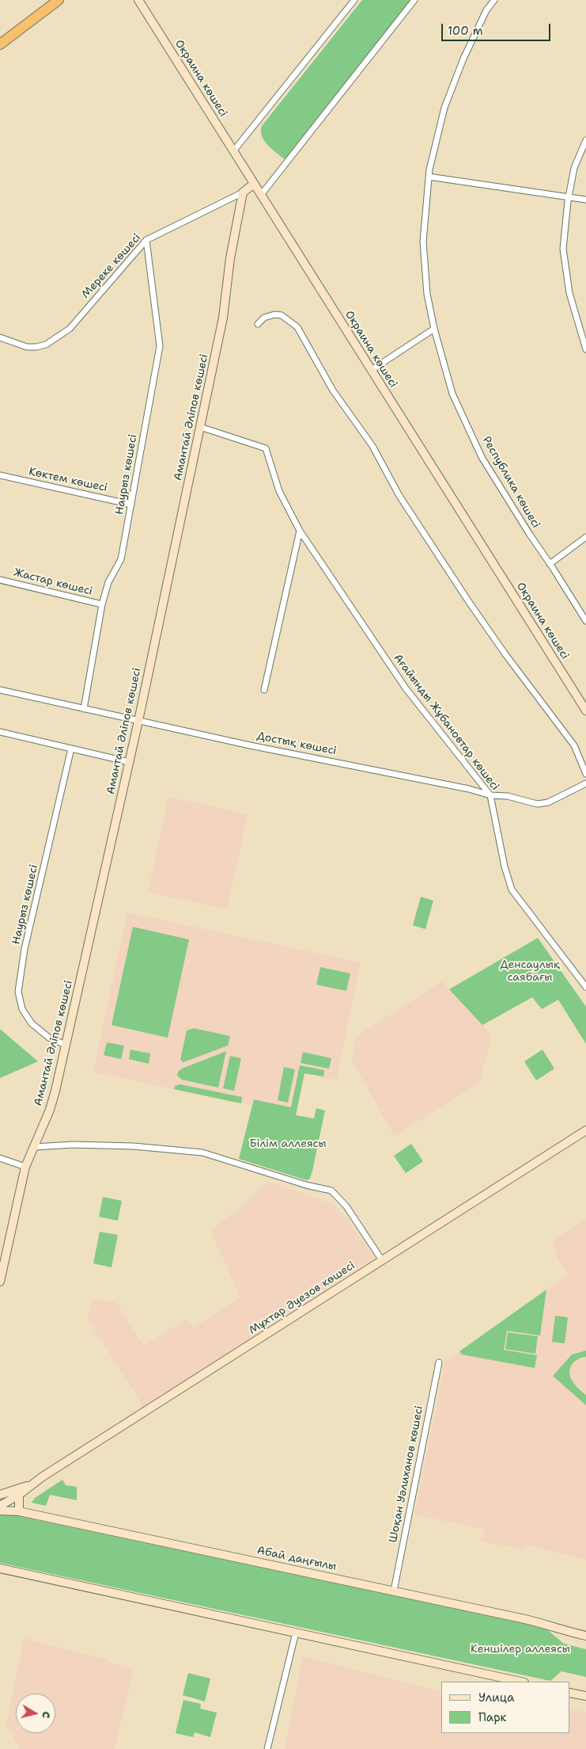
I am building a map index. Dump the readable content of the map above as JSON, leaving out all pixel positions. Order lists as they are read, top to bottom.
{
  "streets": {
    "main road": [
      "Окраина көшесі",
      "Амантай Әліпов көшесі",
      "Мұхтар Әуезов көшесі",
      "Абай даңғылы"
    ],
    "street": [
      "Мереке көшесі",
      "Наурыз көшесі",
      "Көктем көшесі",
      "Республика көшесі",
      "Жастар көшесі",
      "Ағайынды Жұбановтар көшесі",
      "Достық көшесі",
      "Шоқан Уәлиханов көшесі"
    ]
  },
  "crossings": [
    ["Мереке көшесі", "Амантай Әліпов көшесі"],
    ["Мереке көшесі", "Наурыз көшесі"],
    ["Амантай Әліпов көшесі", "Наурыз көшесі"],
    ["Амантай Әліпов көшесі", "Ағайынды Жұбановтар көшесі"],
    ["Амантай Әліпов көшесі", "Достық көшесі"],
    ["Наурыз көшесі", "Көктем көшесі"],
    ["Наурыз көшесі", "Жастар көшесі"],
    ["Наурыз көшесі", "Достық көшесі"],
    ["Ағайынды Жұбановтар көшесі", "Достық көшесі"],
    ["Шоқан Уәлиханов көшесі", "Абай даңғылы"]
  ],
  "parks": ["Денсаулық саябағы", "Білім аллеясы", "Кеншілер аллеясы"],
  "legend": ["Улица", "Парк"],
  "scale_bar": "100 m",
  "north": "right"
}
